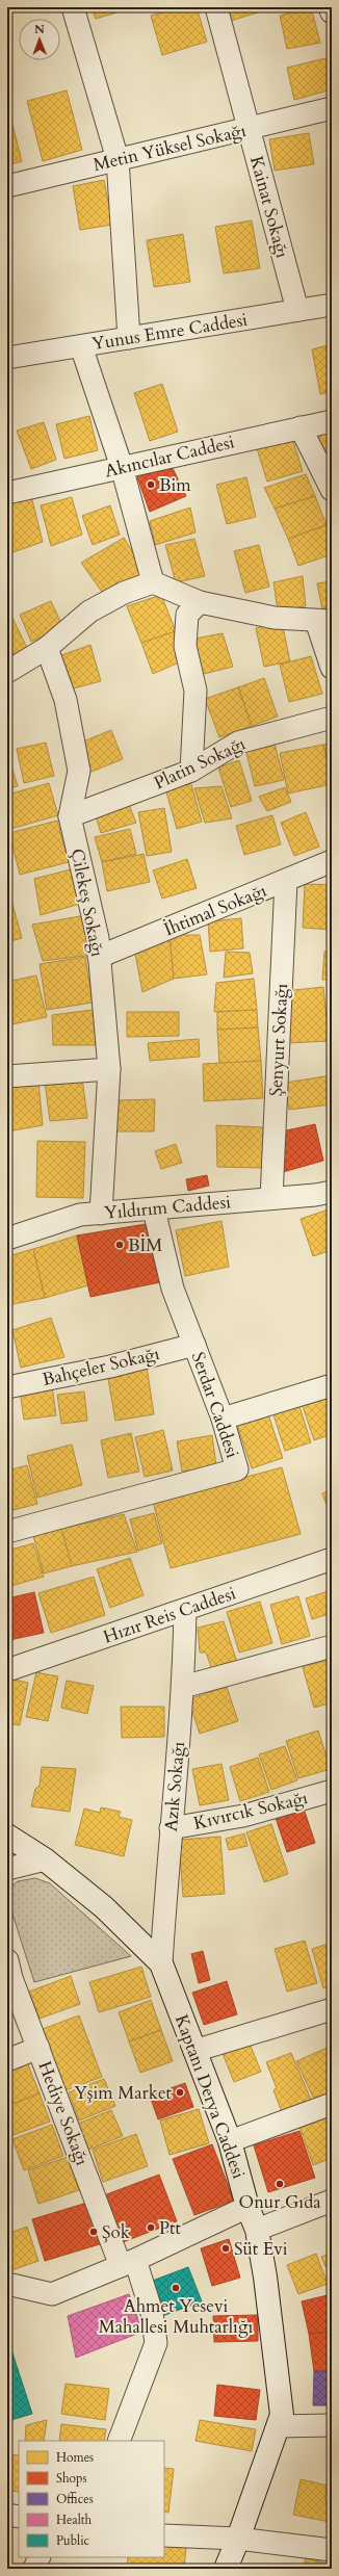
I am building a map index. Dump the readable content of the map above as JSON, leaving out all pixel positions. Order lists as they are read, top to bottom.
{
  "streets": {
    "street": [
      "Metin Yüksel Sokağı",
      "Kainat Sokağı",
      "Yunus Emre Caddesi",
      "Akıncılar Caddesi",
      "Platin Sokağı",
      "Çilekeş Sokağı",
      "İhtimal Sokağı",
      "Şenyurt Sokağı",
      "Yıldırım Caddesi",
      "Bahçeler Sokağı",
      "Serdar Caddesi",
      "Hızır Reis Caddesi",
      "Azık Sokağı",
      "Kıvırcık Sokağı",
      "Kaptanı Derya Caddesi",
      "Hediye Sokağı"
    ]
  },
  "crossings": [
    ["Metin Yüksel Sokağı", "Kainat Sokağı"],
    ["Kainat Sokağı", "Yunus Emre Caddesi"],
    ["Platin Sokağı", "Çilekeş Sokağı"],
    ["Çilekeş Sokağı", "İhtimal Sokağı"],
    ["Çilekeş Sokağı", "Yıldırım Caddesi"],
    ["İhtimal Sokağı", "Şenyurt Sokağı"],
    ["Şenyurt Sokağı", "Yıldırım Caddesi"],
    ["Yıldırım Caddesi", "Serdar Caddesi"],
    ["Bahçeler Sokağı", "Serdar Caddesi"],
    ["Hızır Reis Caddesi", "Azık Sokağı"],
    ["Azık Sokağı", "Kıvırcık Sokağı"],
    ["Azık Sokağı", "Kaptanı Derya Caddesi"]
  ],
  "places": [
    "Bim",
    "BİM",
    "Yşim Market",
    "Onur Gıda",
    "Ptt",
    "Şok",
    "Süt Evi",
    "Ahmet Yesevi Mahallesi Muhtarlığı"
  ],
  "legend": [
    "Homes",
    "Shops",
    "Offices",
    "Health",
    "Public"
  ],
  "north": "top"
}
